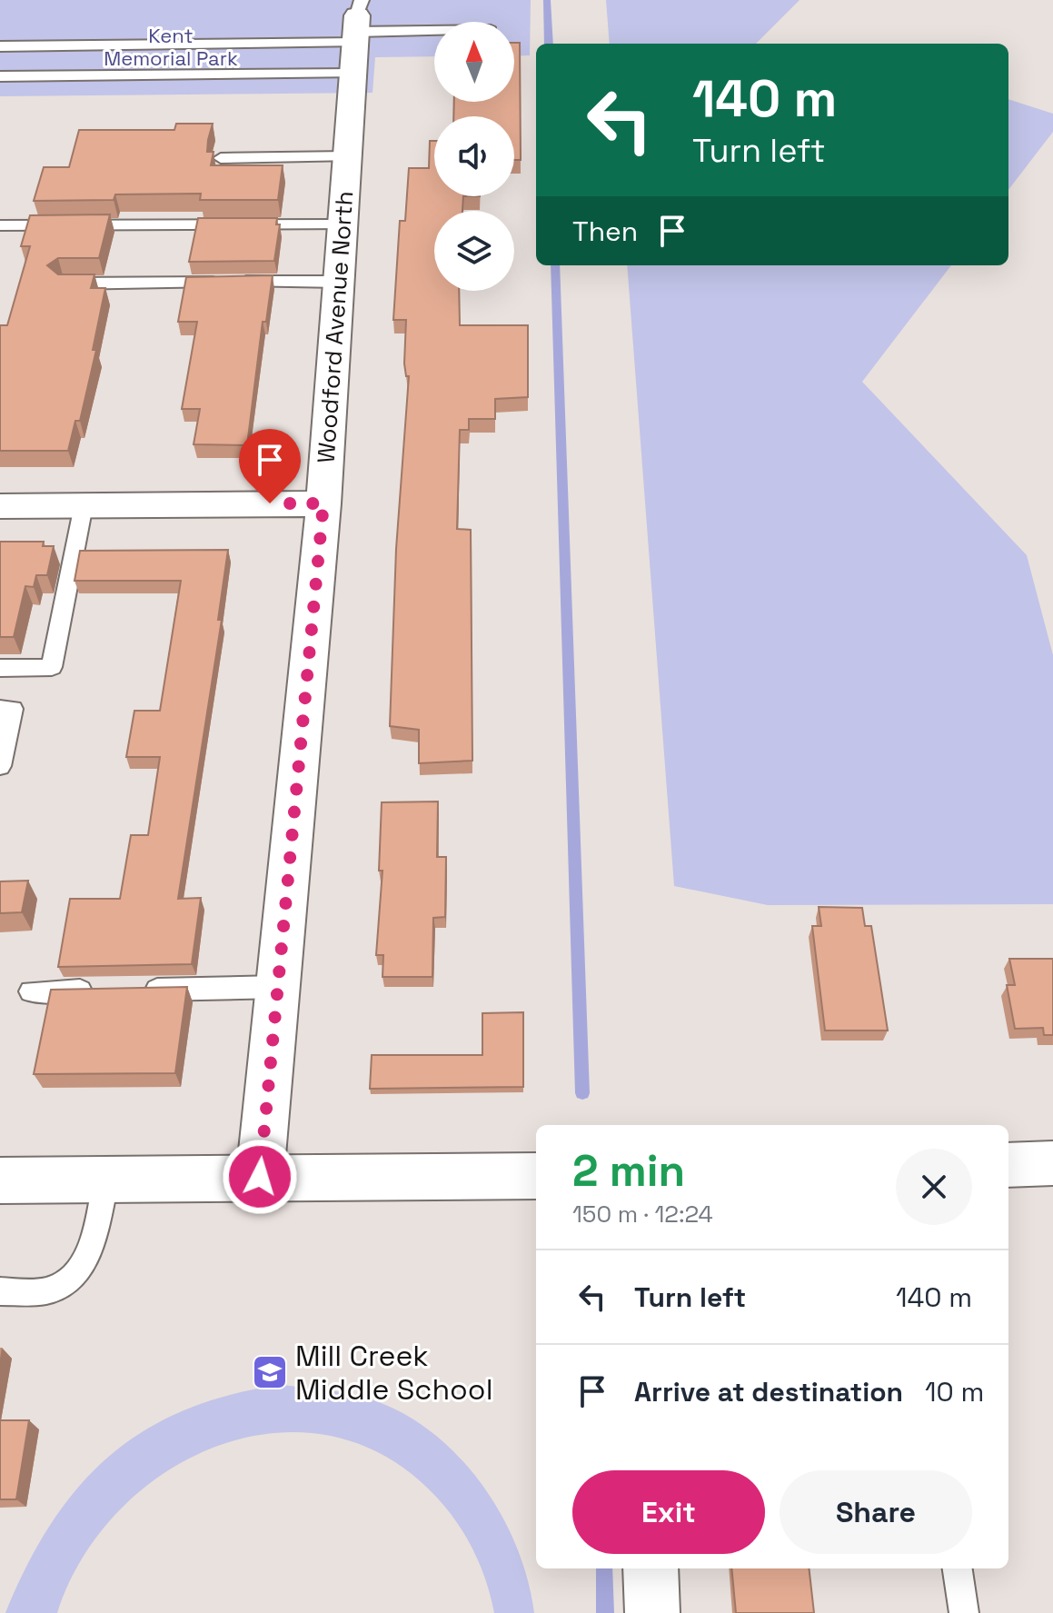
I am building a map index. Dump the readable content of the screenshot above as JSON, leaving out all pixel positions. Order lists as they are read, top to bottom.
{
  "streets": {
    "street": ["Woodford Avenue North"]
  },
  "parks": ["Kent Memorial Park"],
  "places": {
    "school or university": ["Mill Creek Middle School"]
  },
  "north": "top",
  "page": {
    "turn": ["140 m", "Turn left"],
    "then": "Then",
    "heading": ["2 min", "150 m · 12:24"],
    "list": [
      {
        "name": "Turn left",
        "value": "140 m"
      },
      {
        "name": "Arrive at destination",
        "value": "10 m"
      }
    ],
    "buttons": ["Exit", "Share"]
  }
}
